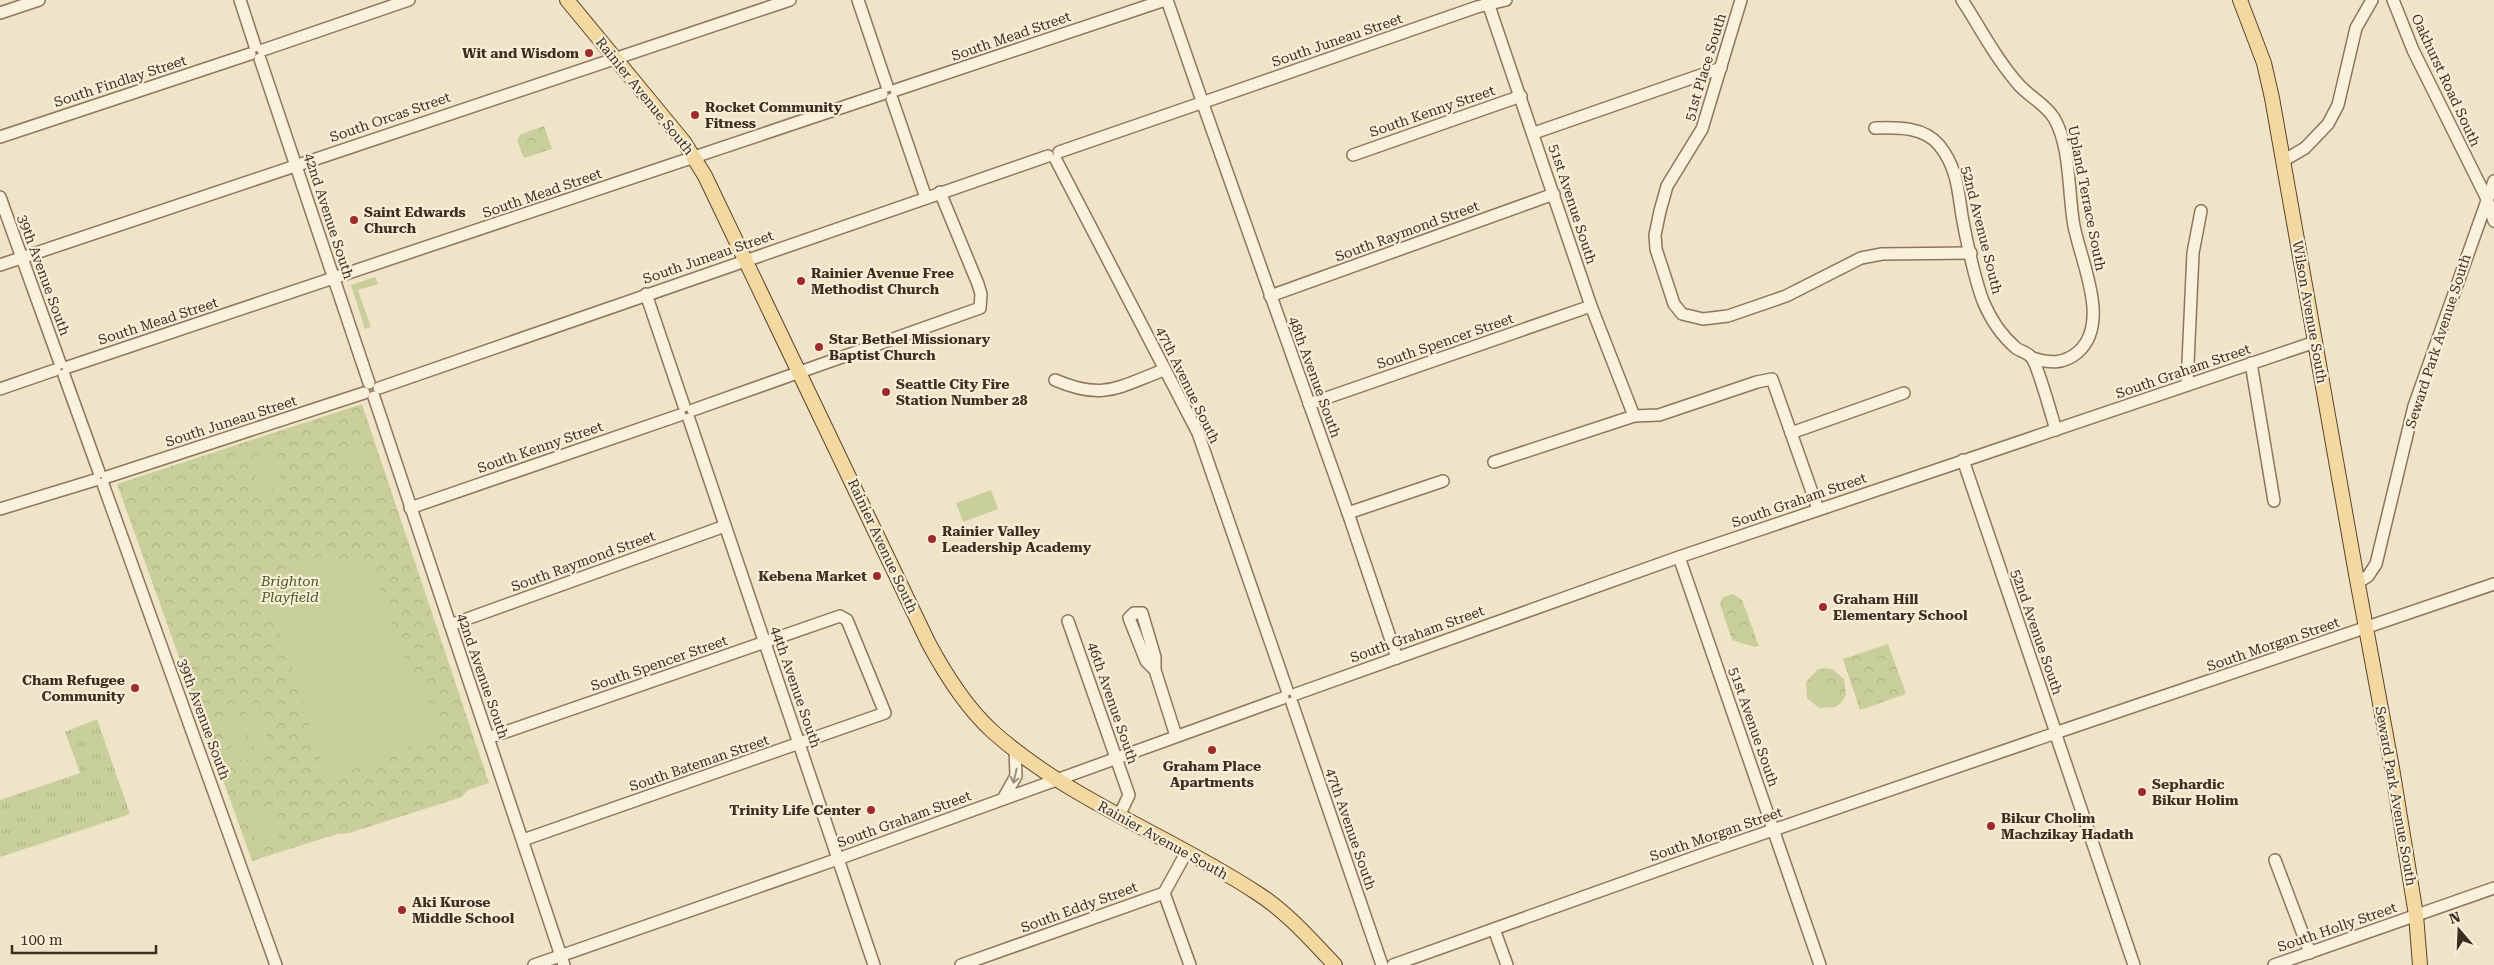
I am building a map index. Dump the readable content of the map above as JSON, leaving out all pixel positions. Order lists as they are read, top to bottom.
{
  "streets": {
    "main road": ["Rainier Avenue South", "Wilson Avenue South", "Seward Park Avenue South"],
    "street": [
      "South Mead Street",
      "South Juneau Street",
      "51st Place South",
      "Oakhurst Road South",
      "South Findlay Street",
      "South Kenny Street",
      "South Orcas Street",
      "Upland Terrace South",
      "51st Avenue South",
      "42nd Avenue South",
      "52nd Avenue South",
      "South Raymond Street",
      "39th Avenue South",
      "South Spencer Street",
      "South Graham Street",
      "48th Avenue South",
      "47th Avenue South",
      "South Morgan Street",
      "44th Avenue South",
      "46th Avenue South",
      "South Bateman Street",
      "South Eddy Street",
      "South Holly Street"
    ]
  },
  "crossings": [
    ["South Mead Street", "Rainier Avenue South"],
    ["South Mead Street", "42nd Avenue South"],
    ["South Mead Street", "39th Avenue South"],
    ["South Mead Street", "48th Avenue South"],
    ["South Juneau Street", "Rainier Avenue South"],
    ["South Juneau Street", "South Kenny Street"],
    ["South Juneau Street", "51st Avenue South"],
    ["South Juneau Street", "42nd Avenue South"],
    ["South Juneau Street", "39th Avenue South"],
    ["South Juneau Street", "48th Avenue South"],
    ["South Juneau Street", "47th Avenue South"],
    ["South Juneau Street", "44th Avenue South"],
    ["51st Place South", "52nd Avenue South"],
    ["Oakhurst Road South", "Seward Park Avenue South"],
    ["South Findlay Street", "42nd Avenue South"],
    ["Rainier Avenue South", "South Kenny Street"],
    ["Rainier Avenue South", "South Orcas Street"],
    ["Rainier Avenue South", "South Graham Street"],
    ["Rainier Avenue South", "46th Avenue South"],
    ["South Kenny Street", "51st Avenue South"],
    ["South Kenny Street", "42nd Avenue South"],
    ["South Kenny Street", "44th Avenue South"],
    ["South Orcas Street", "42nd Avenue South"],
    ["South Orcas Street", "39th Avenue South"],
    ["Upland Terrace South", "52nd Avenue South"],
    ["51st Avenue South", "South Raymond Street"],
    ["51st Avenue South", "South Spencer Street"],
    ["51st Avenue South", "South Graham Street"],
    ["51st Avenue South", "South Morgan Street"],
    ["42nd Avenue South", "South Raymond Street"],
    ["42nd Avenue South", "South Spencer Street"],
    ["42nd Avenue South", "South Graham Street"],
    ["42nd Avenue South", "South Bateman Street"],
    ["52nd Avenue South", "South Graham Street"],
    ["52nd Avenue South", "South Morgan Street"],
    ["South Raymond Street", "48th Avenue South"],
    ["South Raymond Street", "44th Avenue South"],
    ["Wilson Avenue South", "Seward Park Avenue South"],
    ["Wilson Avenue South", "South Graham Street"],
    ["Wilson Avenue South", "South Morgan Street"],
    ["South Spencer Street", "48th Avenue South"],
    ["South Spencer Street", "44th Avenue South"],
    ["South Spencer Street", "South Bateman Street"],
    ["Seward Park Avenue South", "South Morgan Street"],
    ["Seward Park Avenue South", "South Holly Street"],
    ["South Graham Street", "48th Avenue South"],
    ["South Graham Street", "47th Avenue South"],
    ["South Graham Street", "44th Avenue South"],
    ["South Graham Street", "46th Avenue South"],
    ["44th Avenue South", "South Bateman Street"]
  ],
  "parks": ["Brighton Playfield"],
  "places": [
    "Wit and Wisdom",
    "Rocket Community Fitness",
    "Saint Edwards Church",
    "Rainier Avenue Free Methodist Church",
    "Star Bethel Missionary Baptist Church",
    "Seattle City Fire Station Number 28",
    "Rainier Valley Leadership Academy",
    "Kebena Market",
    "Graham Hill Elementary School",
    "Cham Refugee Community",
    "Graham Place Apartments",
    "Sephardic Bikur Holim",
    "Trinity Life Center",
    "Bikur Cholim Machzikay Hadath",
    "Aki Kurose Middle School"
  ],
  "scale_bar": "100 m",
  "north": "top"
}
